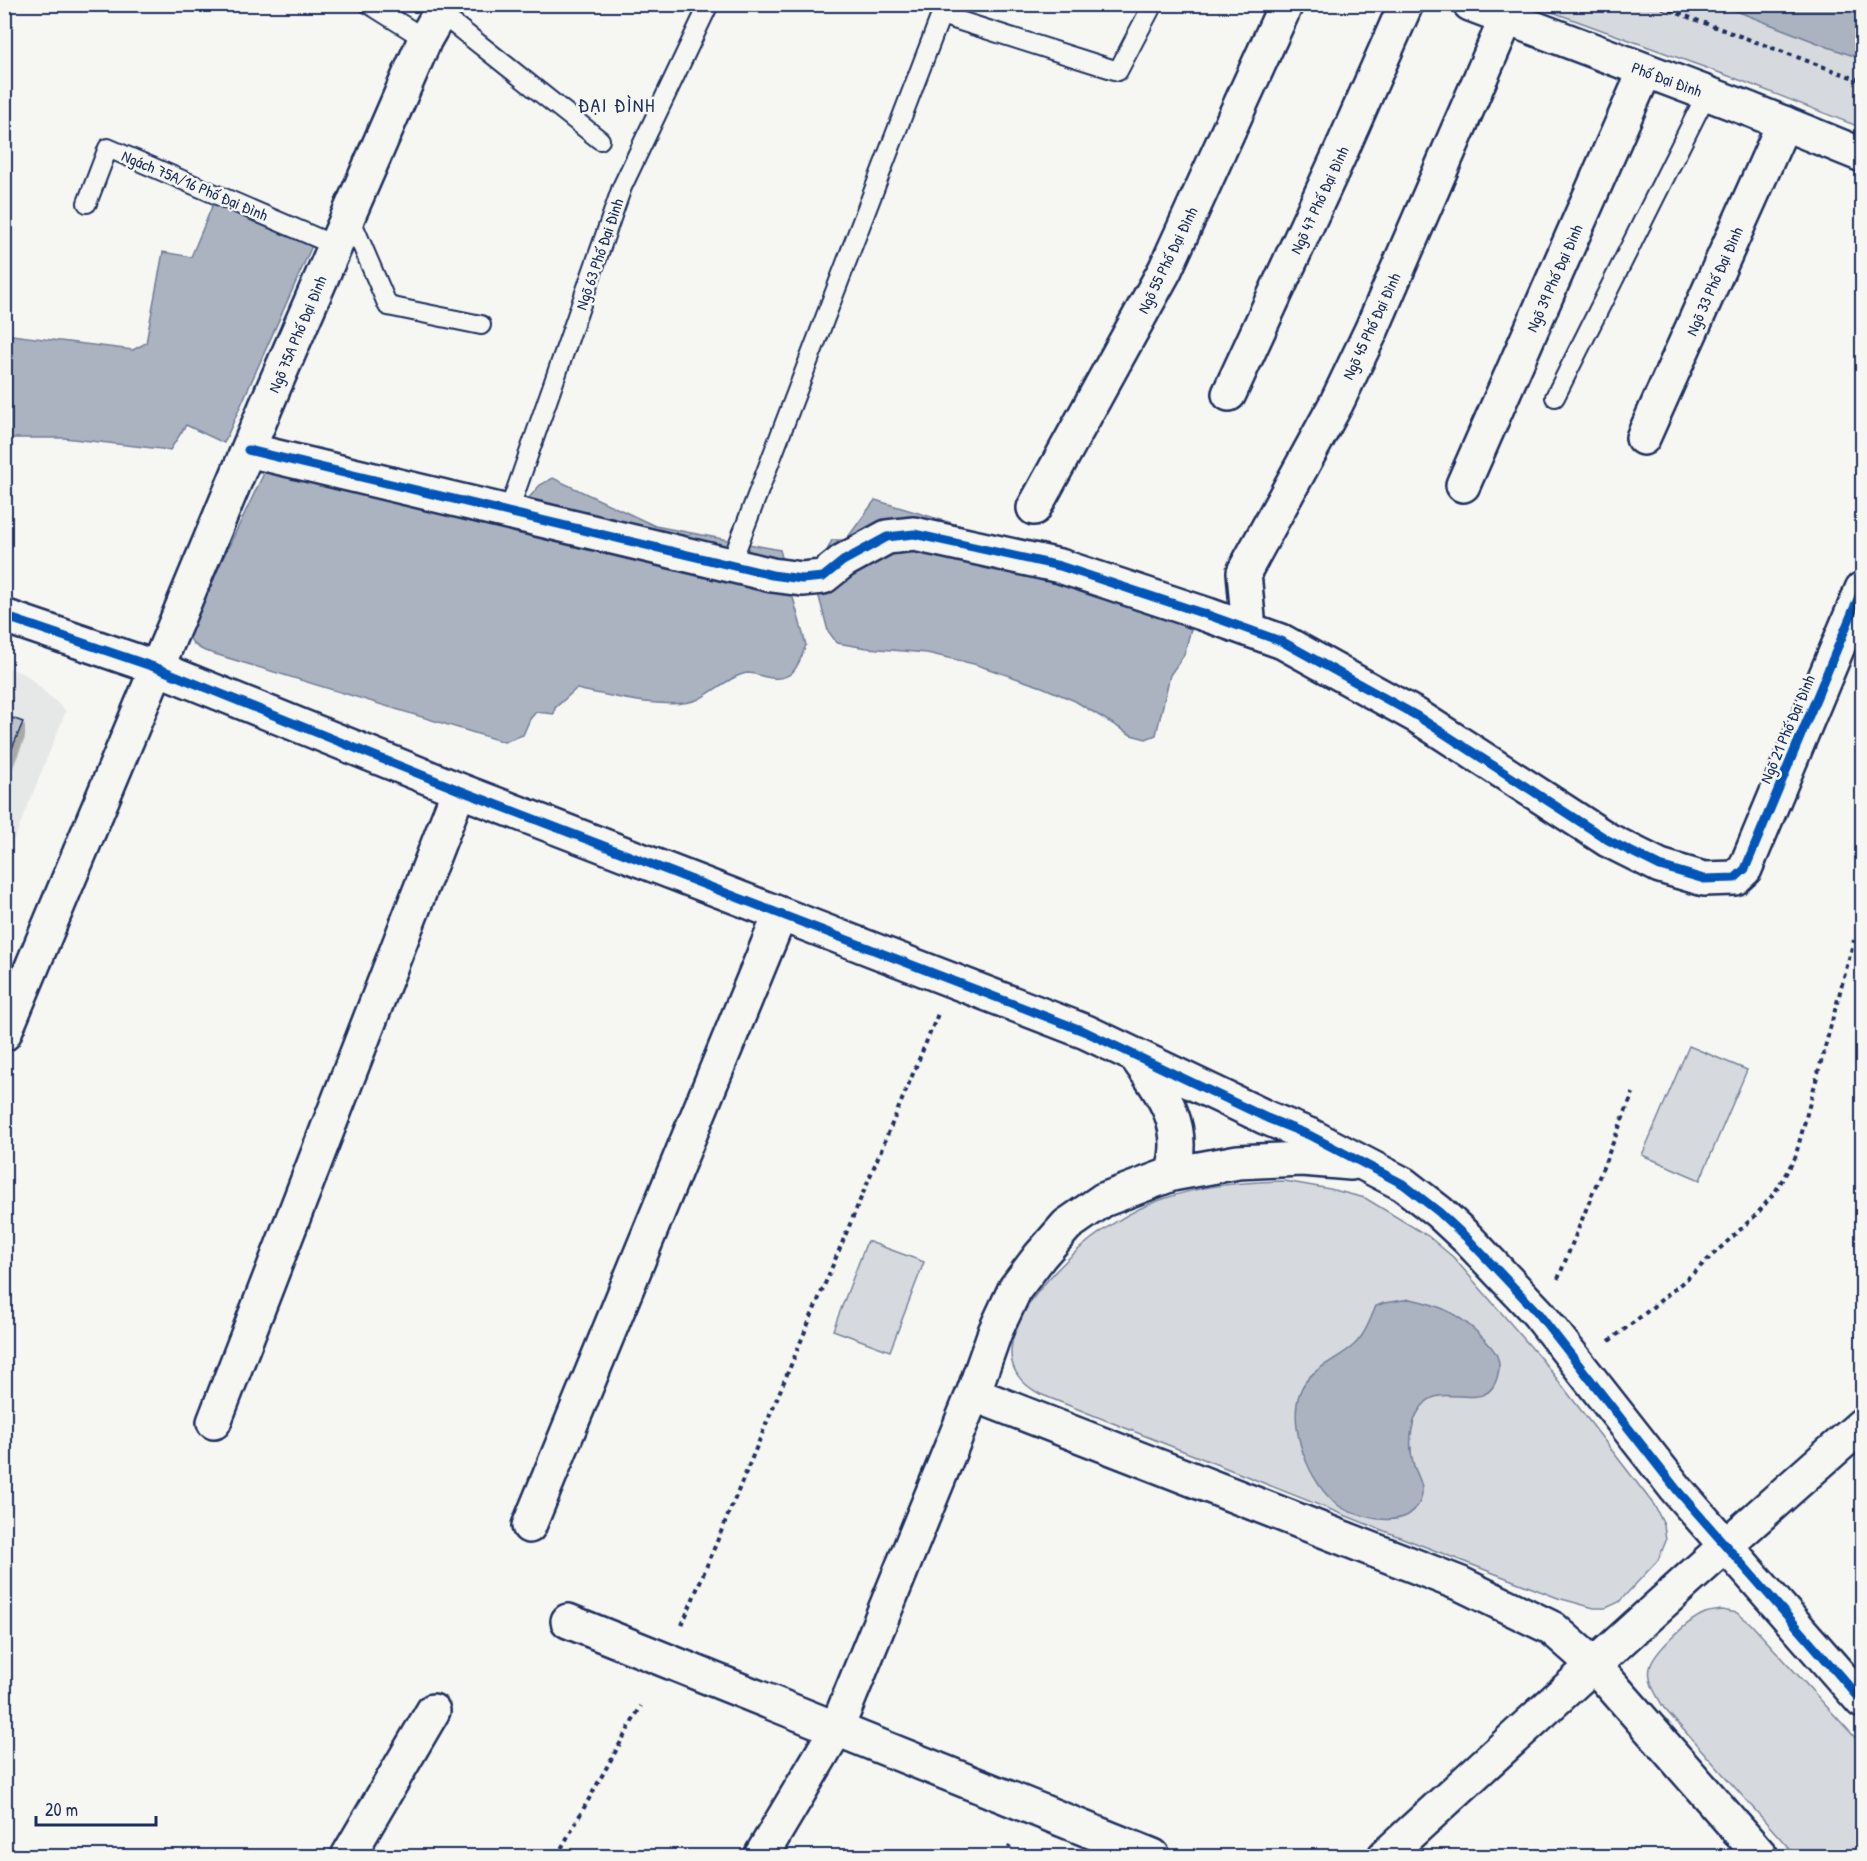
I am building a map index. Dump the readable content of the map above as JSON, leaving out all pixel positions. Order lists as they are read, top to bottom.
{
  "streets": {
    "street": [
      "Phố Đại Đình",
      "Ngõ 47 Phố Đại Đình",
      "Ngõ 55 Phố Đại Đình",
      "Ngõ 39 Phố Đại Đình",
      "Ngõ 33 Phố Đại Đình",
      "Ngõ 45 Phố Đại Đình",
      "Ngõ 75A Phố Đại Đình",
      "Ngõ 21 Phố Đại Đình"
    ],
    "lane": ["Ngách 75A/16 Phố Đại Đình", "Ngõ 63 Phố Đại Đình"]
  },
  "crossings": [
    ["Phố Đại Đình", "Ngõ 39 Phố Đại Đình"],
    ["Phố Đại Đình", "Ngõ 33 Phố Đại Đình"],
    ["Phố Đại Đình", "Ngõ 45 Phố Đại Đình"],
    ["Ngách 75A/16 Phố Đại Đình", "Ngõ 75A Phố Đại Đình"],
    ["Ngõ 45 Phố Đại Đình", "Ngõ 21 Phố Đại Đình"]
  ],
  "districts": ["ĐẠI ĐÌNH"],
  "scale_bar": "20 m"
}
